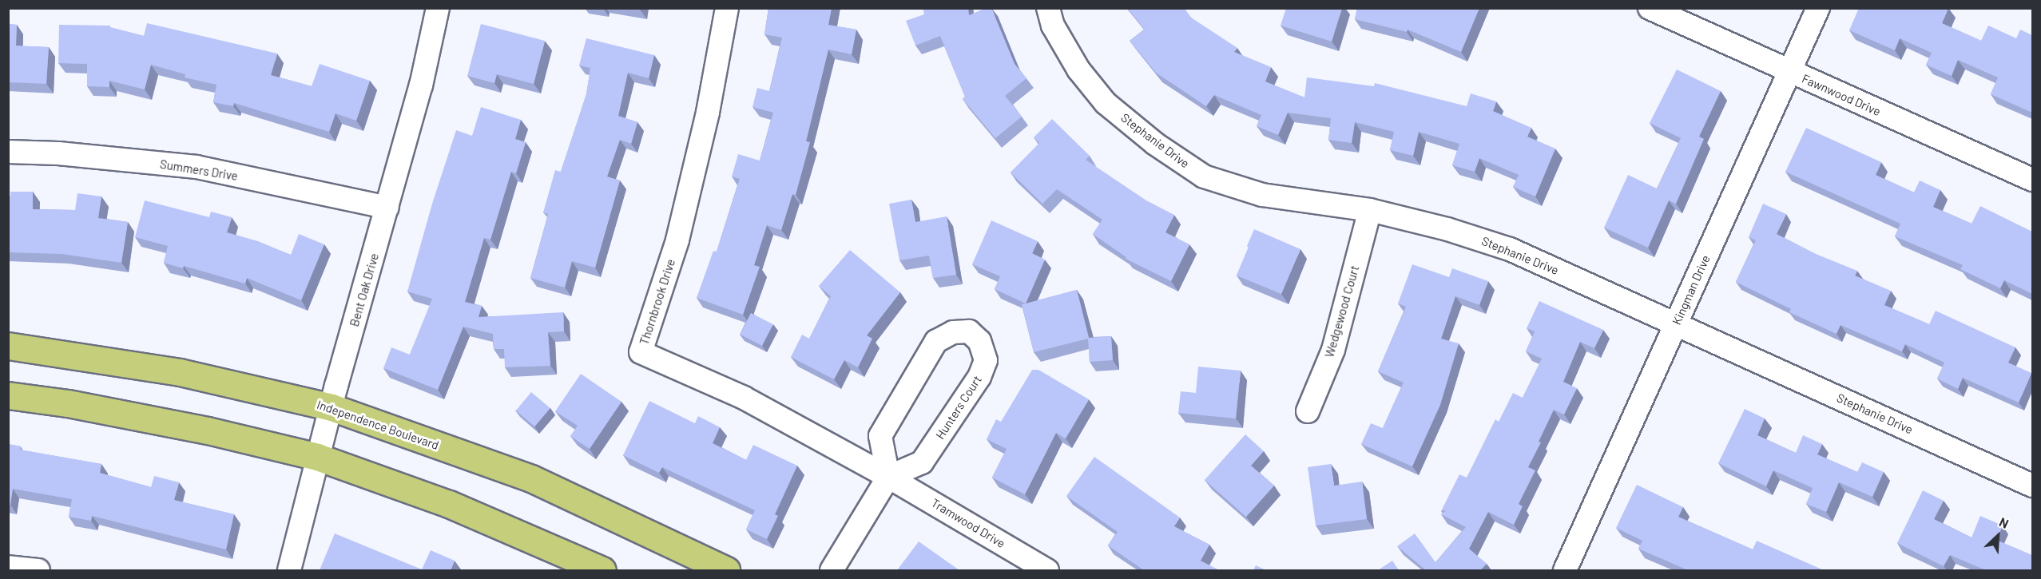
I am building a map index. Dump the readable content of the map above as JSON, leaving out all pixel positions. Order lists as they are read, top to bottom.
{
  "streets": {
    "main road": ["Independence Boulevard"],
    "street": [
      "Fawnwood Drive",
      "Stephanie Drive",
      "Summers Drive",
      "Bent Oak Drive",
      "Kingman Drive",
      "Thornbrook Drive",
      "Wedgewood Court",
      "Hunters Court",
      "Tramwood Drive"
    ]
  },
  "crossings": [
    ["Fawnwood Drive", "Kingman Drive"],
    ["Stephanie Drive", "Kingman Drive"],
    ["Stephanie Drive", "Wedgewood Court"],
    ["Summers Drive", "Bent Oak Drive"],
    ["Bent Oak Drive", "Independence Boulevard"],
    ["Thornbrook Drive", "Hunters Court"],
    ["Thornbrook Drive", "Tramwood Drive"],
    ["Hunters Court", "Tramwood Drive"]
  ],
  "north": "top right"
}
